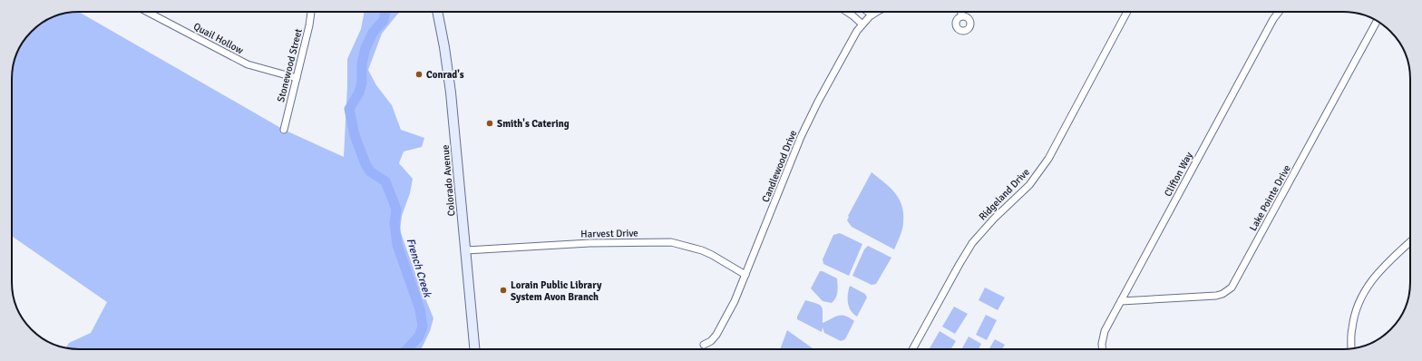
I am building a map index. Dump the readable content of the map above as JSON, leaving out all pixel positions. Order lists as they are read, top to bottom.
{
  "streets": {
    "main road": ["Colorado Avenue"],
    "street": [
      "Quail Hollow",
      "Stonewood Street",
      "Candlewood Drive",
      "Clifton Way",
      "Ridgeland Drive",
      "Lake Pointe Drive",
      "Harvest Drive"
    ]
  },
  "crossings": [
    ["Quail Hollow", "Stonewood Street"],
    ["Candlewood Drive", "Harvest Drive"],
    ["Clifton Way", "Lake Pointe Drive"],
    ["Colorado Avenue", "Harvest Drive"]
  ],
  "water": ["French Creek"],
  "places": ["Conrad's", "Smith's Catering", "Lorain Public Library System Avon Branch"]
}
